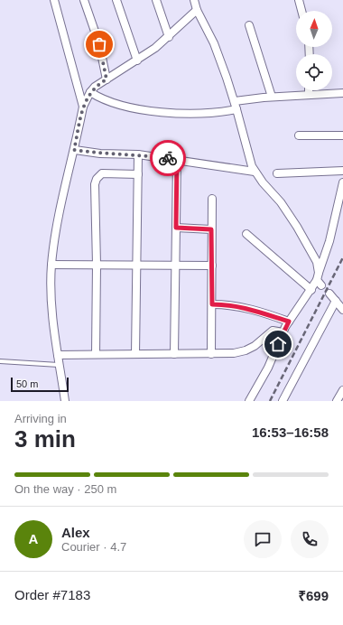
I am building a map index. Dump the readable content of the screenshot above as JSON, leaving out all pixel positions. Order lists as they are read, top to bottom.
{
  "scale_bar": "50 m",
  "north": "top",
  "page": {
    "scale": "50 m",
    "heading": ["3 min", "Arriving in", "16:53–16:58"],
    "panel": [
      "Alex",
      "Courier · 4.7",
      "Order #7183",
      "₹699"
    ],
    "bar": "On the way · 250 m",
    "round": "A"
  }
}
